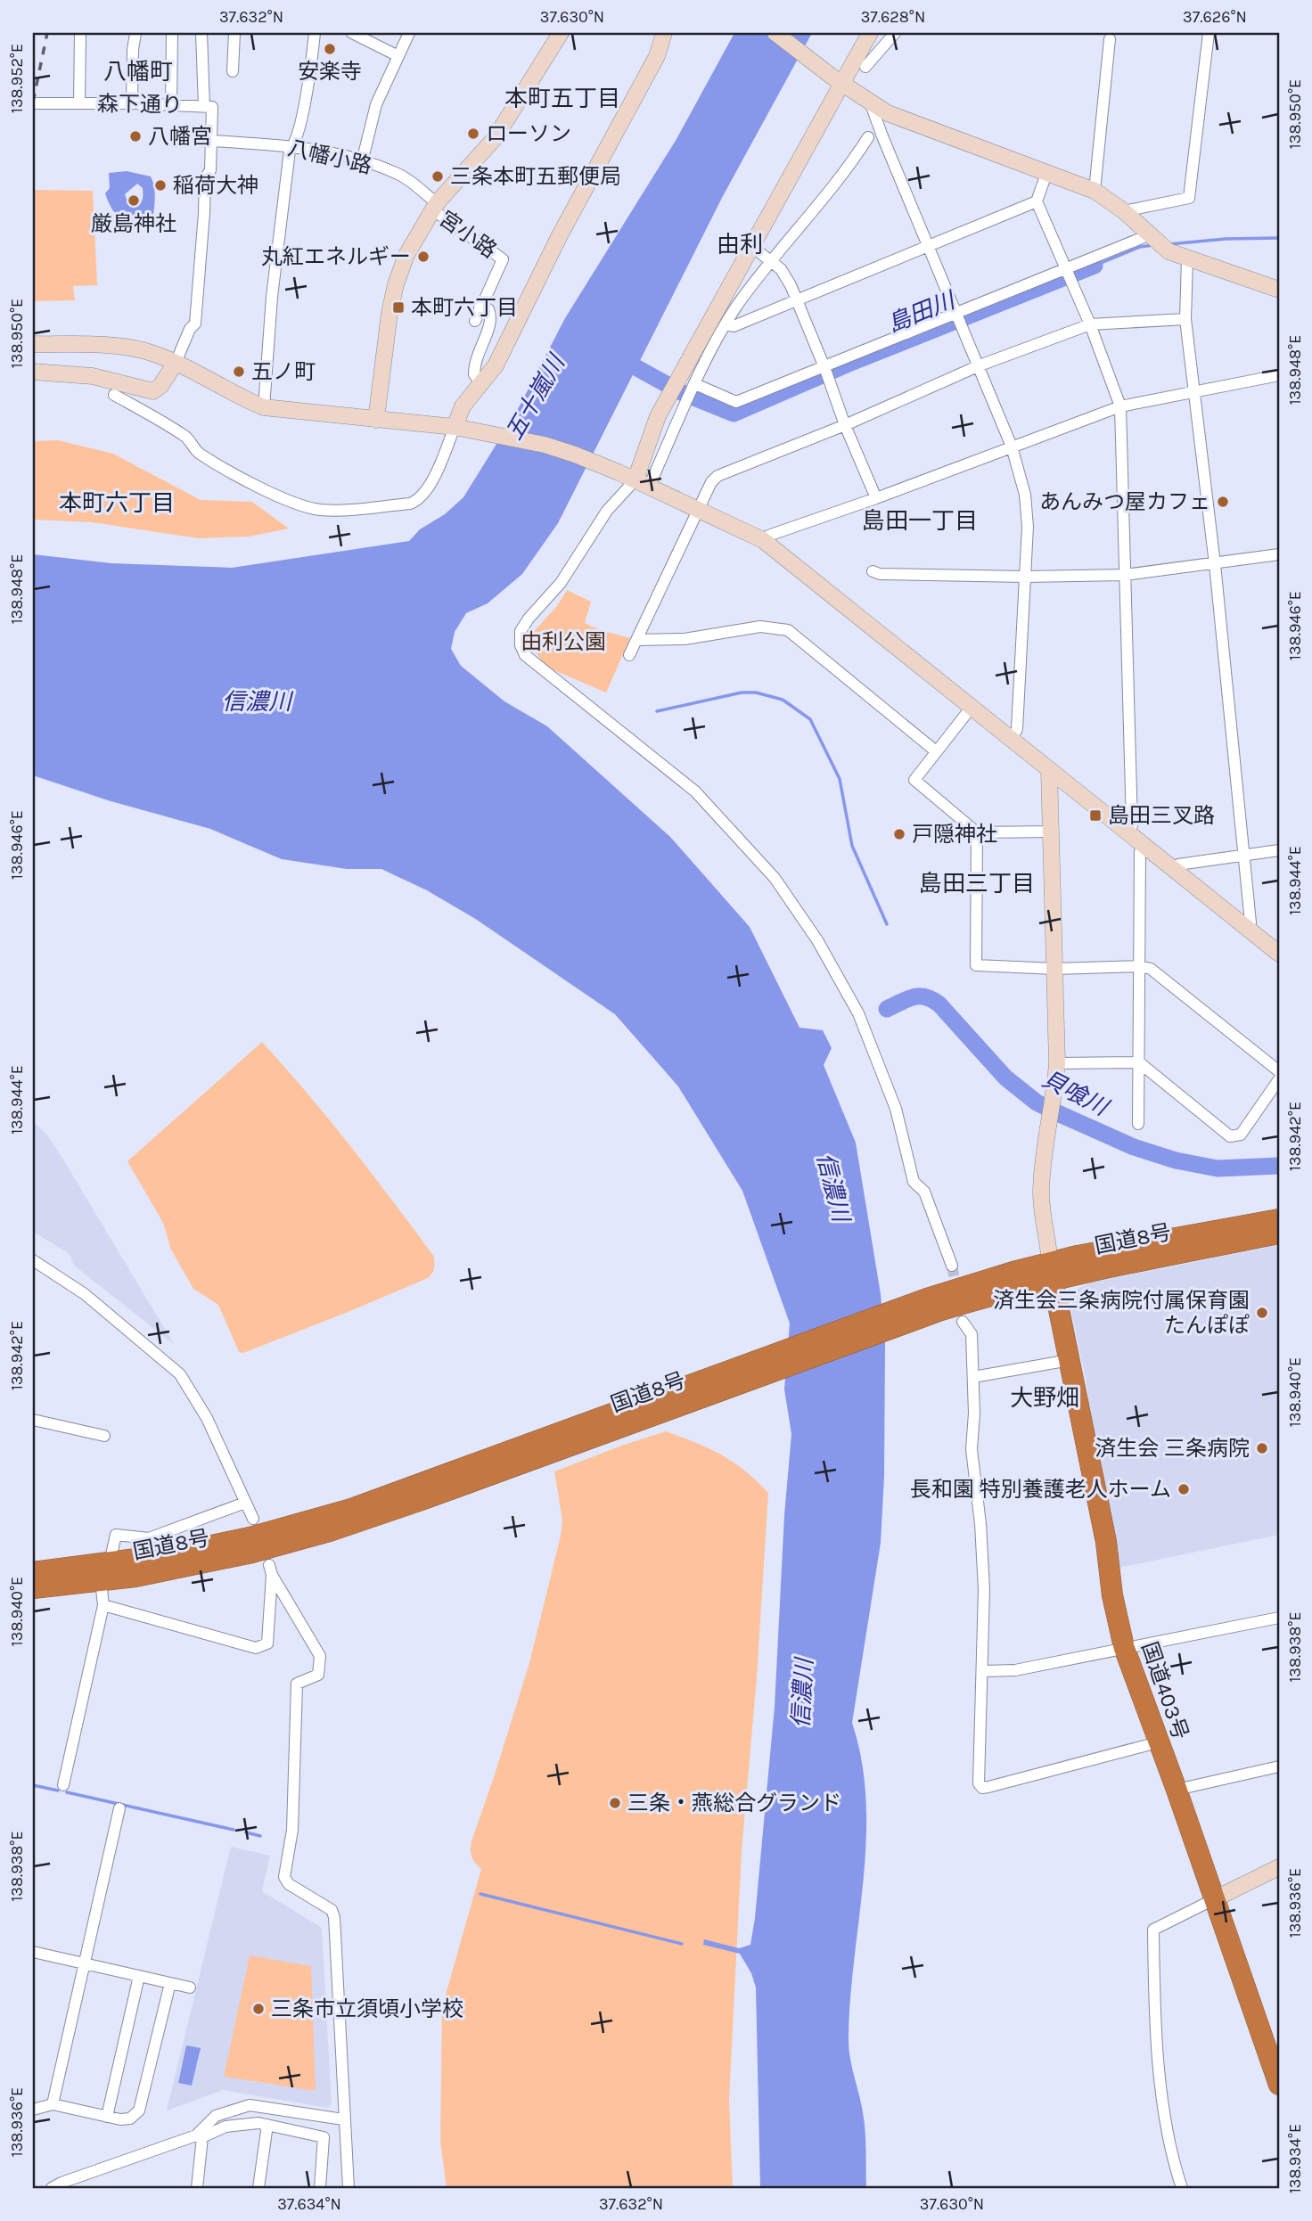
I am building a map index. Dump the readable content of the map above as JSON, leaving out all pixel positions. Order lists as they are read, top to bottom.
{
  "streets": {
    "highway": ["国道8号", "国道403号"],
    "street": ["森下通り", "八幡小路", "宮小路"]
  },
  "crossings": [
    ["森下通り", "八幡小路"],
    ["八幡小路", "宮小路"],
    ["国道8号", "国道403号"]
  ],
  "districts": [
    "八幡町",
    "本町五丁目",
    "由利",
    "本町六丁目",
    "島田一丁目",
    "島田三丁目",
    "大野畑"
  ],
  "water": [
    "島田川",
    "五十嵐川",
    "信濃川",
    "貝喰川"
  ],
  "parks": ["由利公園"],
  "places": {
    "other": [
      "安楽寺",
      "ローソン",
      "八幡宮",
      "三条本町五郵便局",
      "稲荷大神",
      "厳島神社",
      "丸紅エネルギー",
      "五ノ町",
      "あんみつ屋カフェ",
      "戸隠神社",
      "済生会三条病院付属保育園 たんぽぽ",
      "済生会 三条病院",
      "長和園 特別養護老人ホーム",
      "三条・燕総合グランド",
      "三条市立須頃小学校"
    ],
    "transit": ["本町六丁目", "島田三叉路"]
  },
  "coordinates": [
    "37.632°N",
    "37.630°N",
    "37.628°N",
    "37.626°N",
    "138.952°E",
    "138.950°E",
    "138.948°E",
    "138.946°E",
    "138.944°E",
    "138.942°E",
    "138.940°E",
    "138.938°E",
    "138.936°E",
    "138.934°E",
    "37.634°N"
  ]
}
